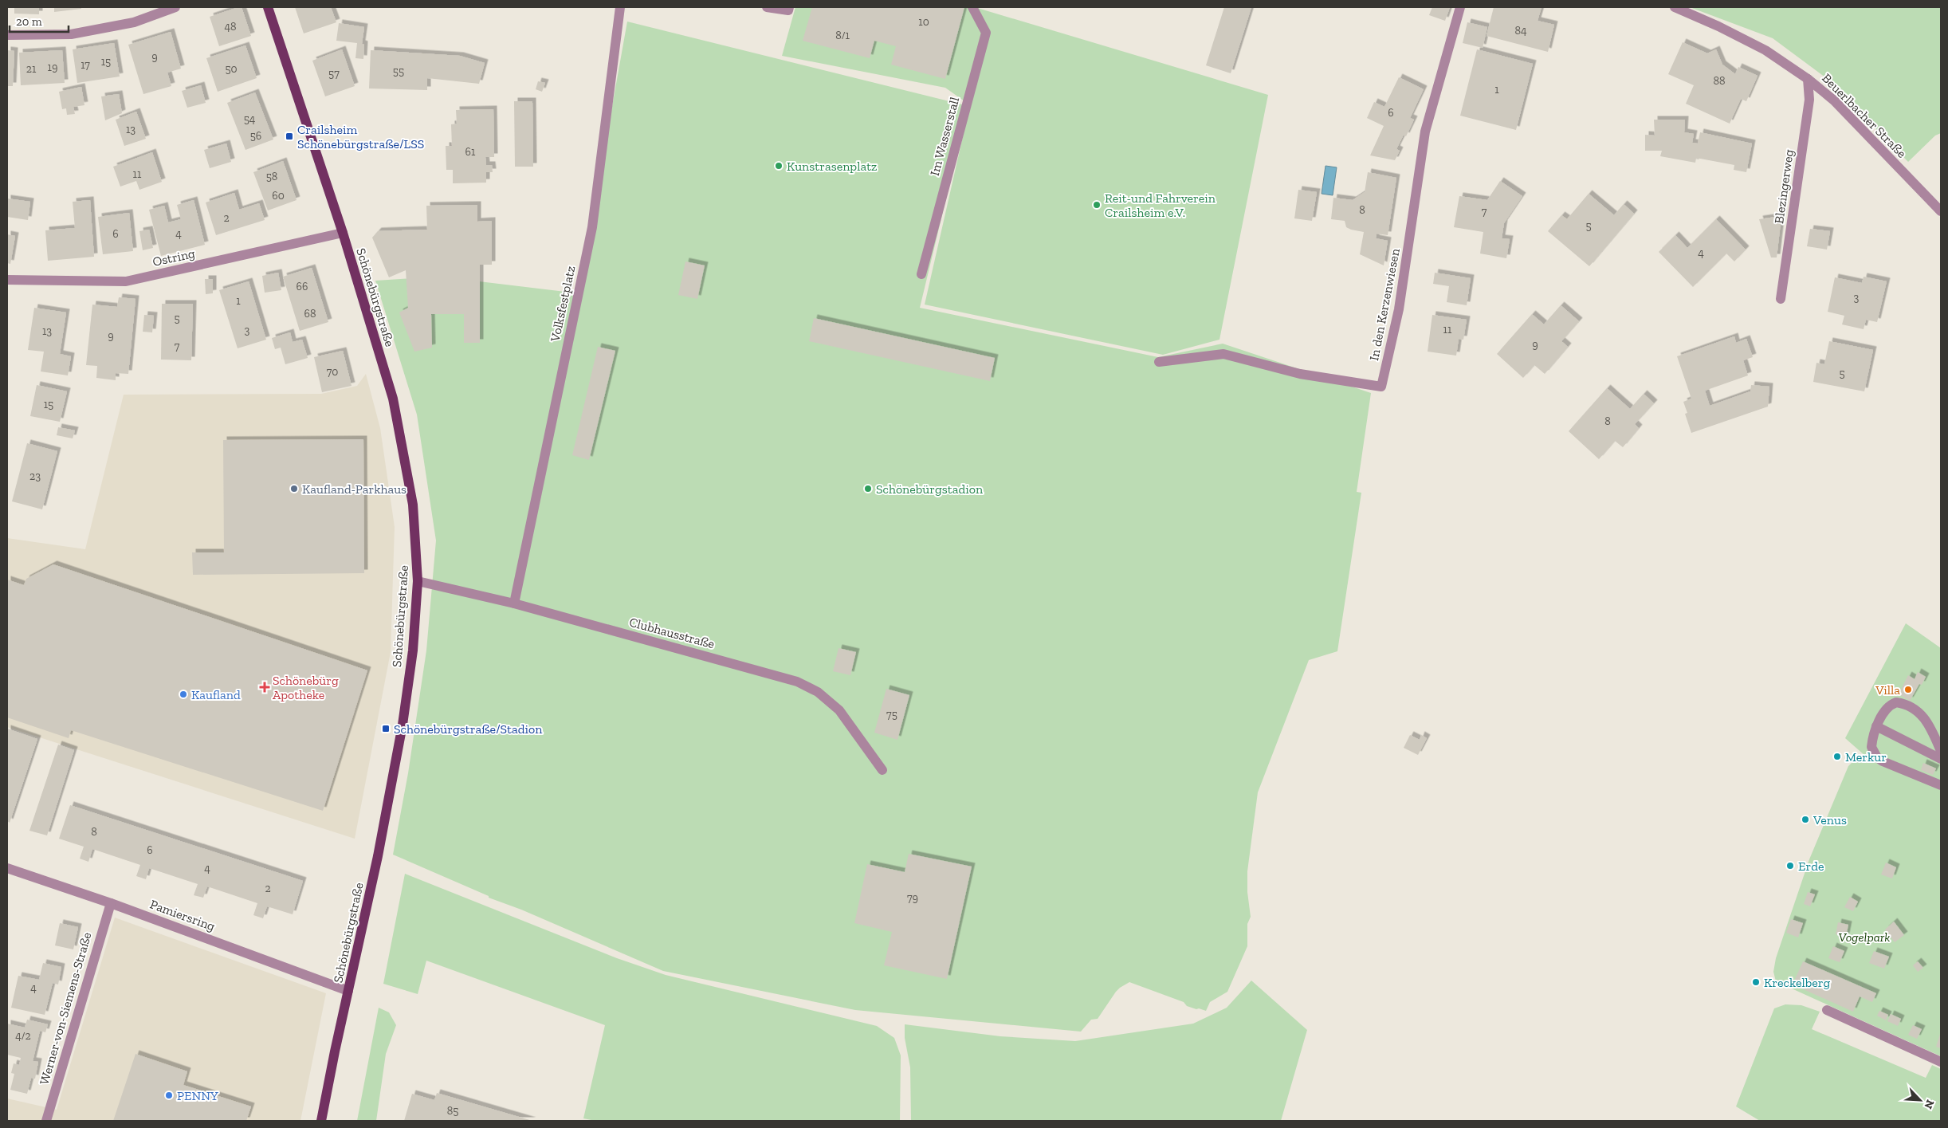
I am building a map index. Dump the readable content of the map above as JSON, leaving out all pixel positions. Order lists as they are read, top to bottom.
{
  "streets": {
    "main road": ["Schönebürgstraße"],
    "street": [
      "Beuerlbacher Straße",
      "Im Wasserstall",
      "Blezingerweg",
      "Ostring",
      "Volksfestplatz",
      "In den Kerzenwiesen",
      "Clubhausstraße",
      "Pamiersring",
      "Werner-von-Siemens-Straße"
    ]
  },
  "crossings": [
    ["Beuerlbacher Straße", "Blezingerweg"],
    ["Ostring", "Schönebürgstraße"],
    ["Schönebürgstraße", "Clubhausstraße"],
    ["Schönebürgstraße", "Pamiersring"],
    ["Volksfestplatz", "Clubhausstraße"],
    ["Pamiersring", "Werner-von-Siemens-Straße"]
  ],
  "parks": ["Vogelpark"],
  "places": {
    "transit": ["Crailsheim Schönebürgstraße/LSS", "Schönebürgstraße/Stadion"],
    "other": [
      "Kunstrasenplatz",
      "Reit-und Fahrverein Crailsheim e.V.",
      "Kaufland-Parkhaus",
      "Schönebürgstadion",
      "Villa",
      "Kaufland",
      "Merkur",
      "Venus",
      "Erde",
      "Kreckelberg",
      "PENNY"
    ],
    "health": ["Schönebürg Apotheke"]
  },
  "house_numbers": [
    "10",
    "48",
    "84",
    "8/1",
    "9",
    "15",
    "17",
    "19",
    "21",
    "50",
    "55",
    "57",
    "88",
    "1",
    "6",
    "54",
    "13",
    "56",
    "61",
    "11",
    "58",
    "60",
    "8",
    "7",
    "2",
    "5",
    "6",
    "4",
    "4",
    "66",
    "3",
    "1",
    "68",
    "5",
    "11",
    "3",
    "13",
    "9",
    "9",
    "7",
    "70",
    "5",
    "15",
    "8",
    "23",
    "75",
    "8",
    "6",
    "4",
    "2",
    "79",
    "4",
    "4/2",
    "85"
  ],
  "scale_bar": "20 m",
  "north": "bottom right"
}
